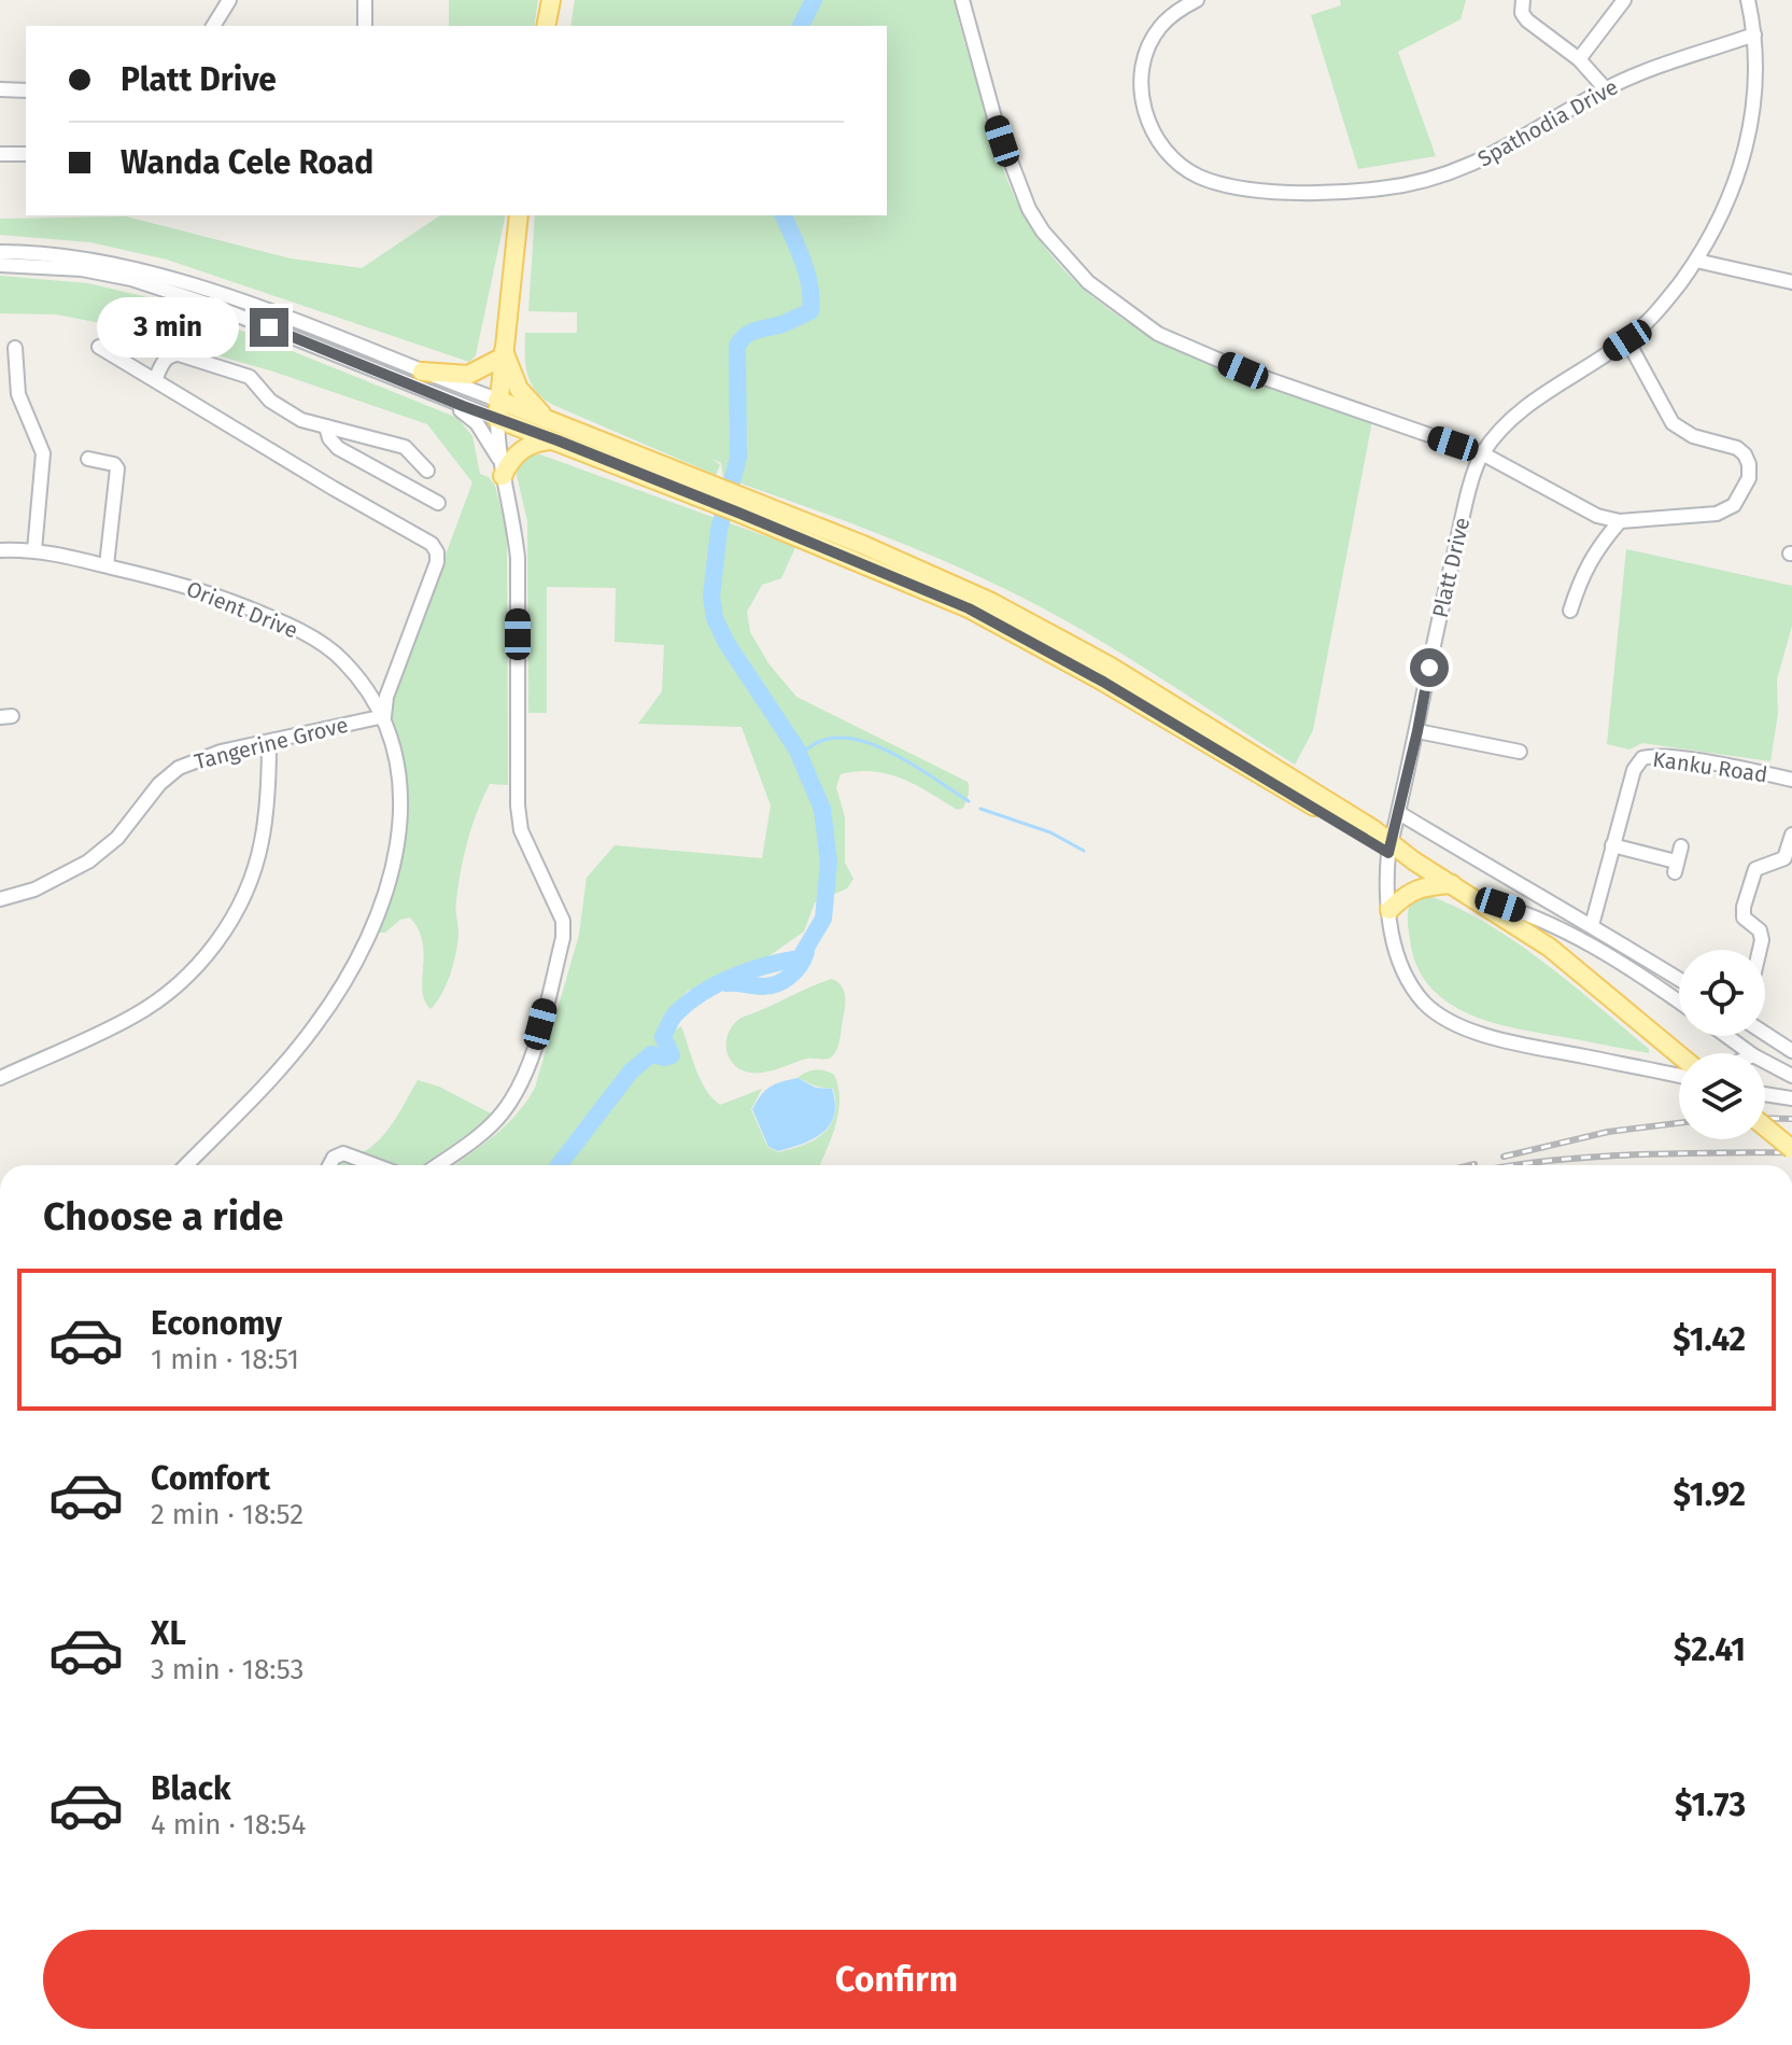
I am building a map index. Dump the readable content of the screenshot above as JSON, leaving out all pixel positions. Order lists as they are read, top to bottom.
{
  "streets": {
    "street": [
      "Spathodia Drive",
      "Platt Drive",
      "Orient Drive",
      "Tangerine Grove",
      "Kanku Road"
    ]
  },
  "crossings": [
    ["Spathodia Drive", "Platt Drive"],
    ["Orient Drive", "Tangerine Grove"]
  ],
  "page": {
    "banner": ["Platt Drive", "Wanda Cele Road"],
    "bubble": "3 min",
    "heading": "Choose a ride",
    "list": [
      {
        "name": "Economy",
        "note": "1 min · 18:51",
        "value": "$1.42"
      },
      {
        "name": "Comfort",
        "note": "2 min · 18:52",
        "value": "$1.92"
      },
      {
        "name": "XL",
        "note": "3 min · 18:53",
        "value": "$2.41"
      },
      {
        "name": "Black",
        "note": "4 min · 18:54",
        "value": "$1.73"
      }
    ],
    "buttons": "Confirm"
  }
}
